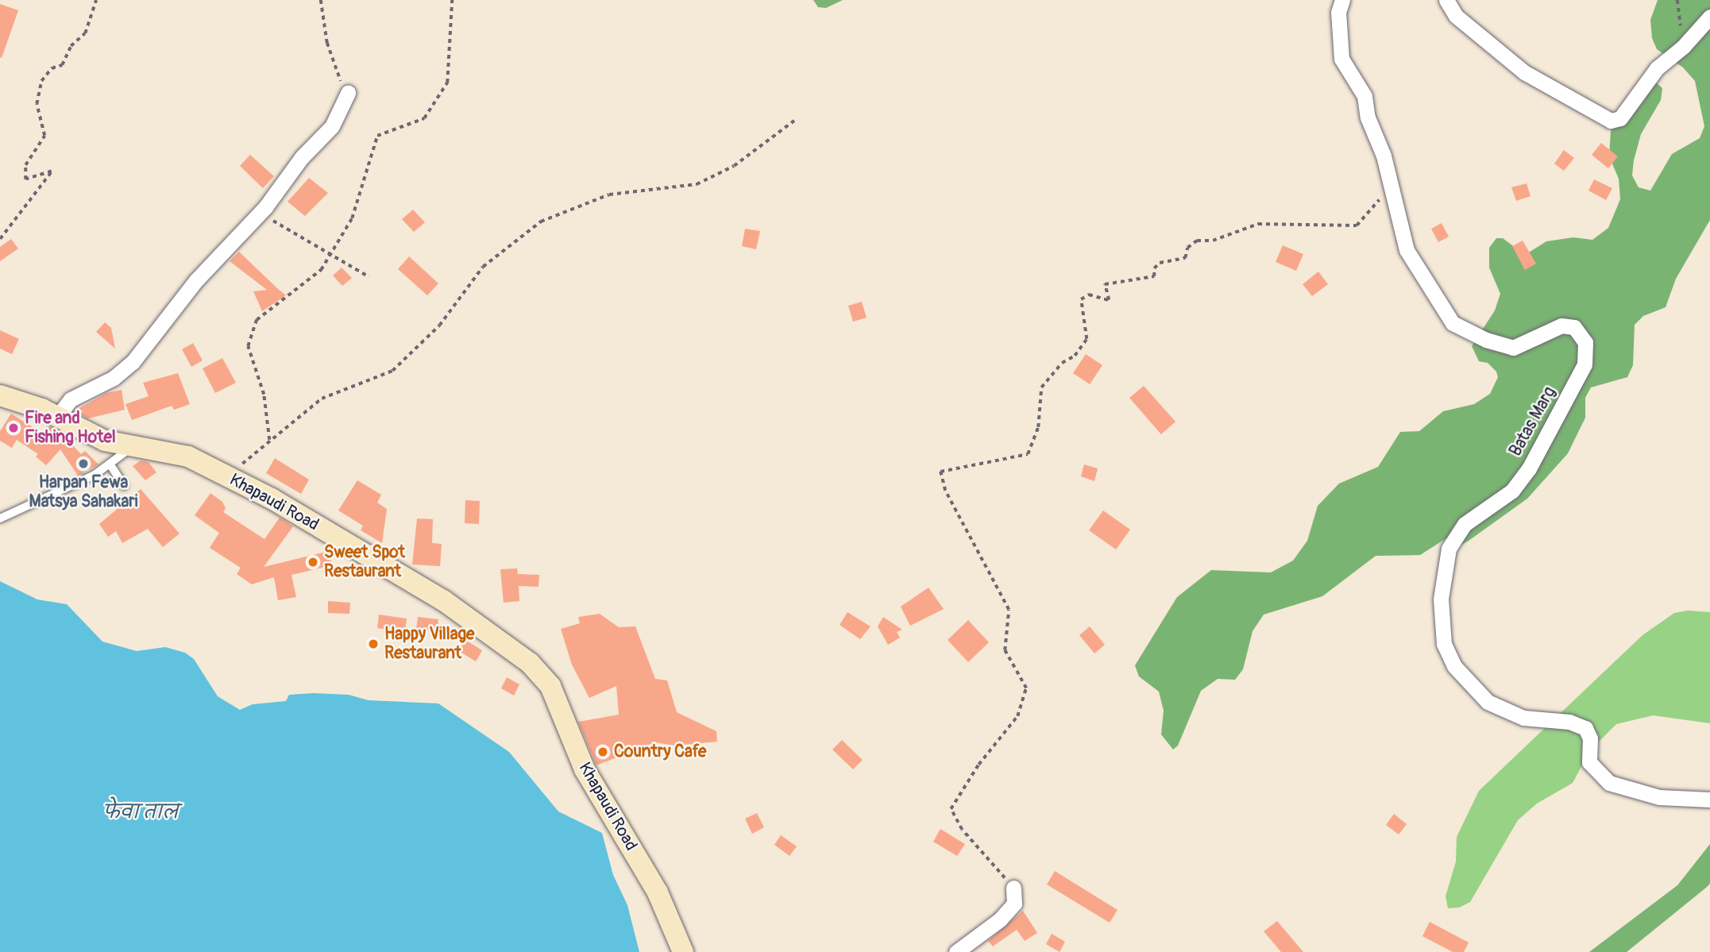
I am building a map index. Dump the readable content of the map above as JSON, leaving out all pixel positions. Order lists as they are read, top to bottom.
{
  "streets": {
    "main road": ["Khapaudi Road"],
    "street": ["Batas Marg"]
  },
  "water": ["फेवा ताल"],
  "places": [
    "Fire and Fishing Hotel",
    "Harpan Fewa Matsya Sahakari",
    "Sweet Spot Restaurant",
    "Happy Village Restaurant",
    "Country Cafe"
  ]
}
